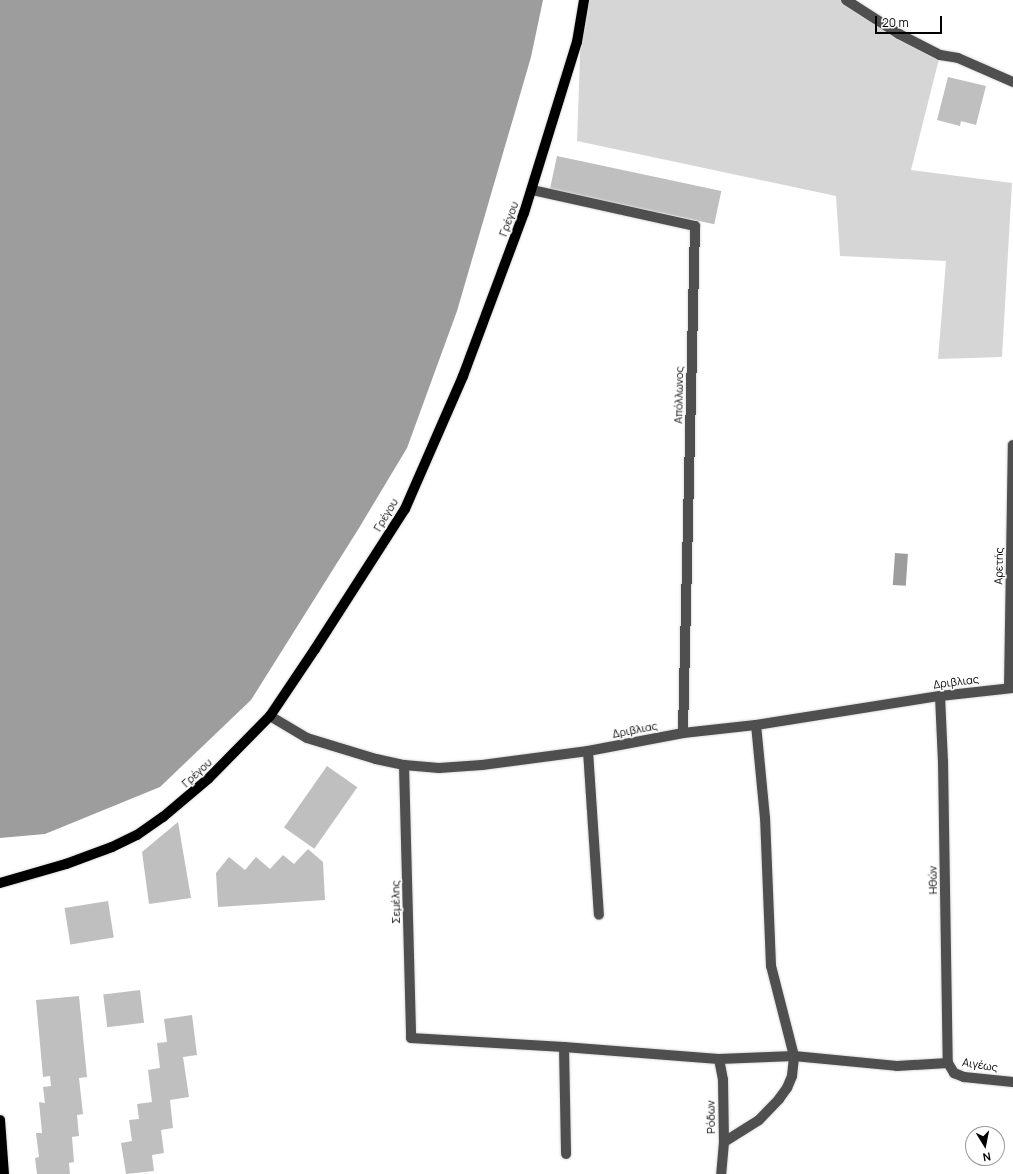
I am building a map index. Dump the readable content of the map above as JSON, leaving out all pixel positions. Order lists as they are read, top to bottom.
{
  "streets": {
    "main road": ["Γρέγου"],
    "street": [
      "Απόλλωνος",
      "Αρετής",
      "Δριβλιας",
      "Ηθών",
      "Σεμέλης",
      "Αιγέως",
      "Ρόδων"
    ]
  },
  "crossings": [
    ["Γρέγου", "Απόλλωνος"],
    ["Γρέγου", "Δριβλιας"],
    ["Απόλλωνος", "Δριβλιας"],
    ["Αρετής", "Δριβλιας"],
    ["Δριβλιας", "Ηθών"],
    ["Δριβλιας", "Σεμέλης"],
    ["Ηθών", "Αιγέως"]
  ],
  "scale_bar": "20 m",
  "north": "bottom"
}
